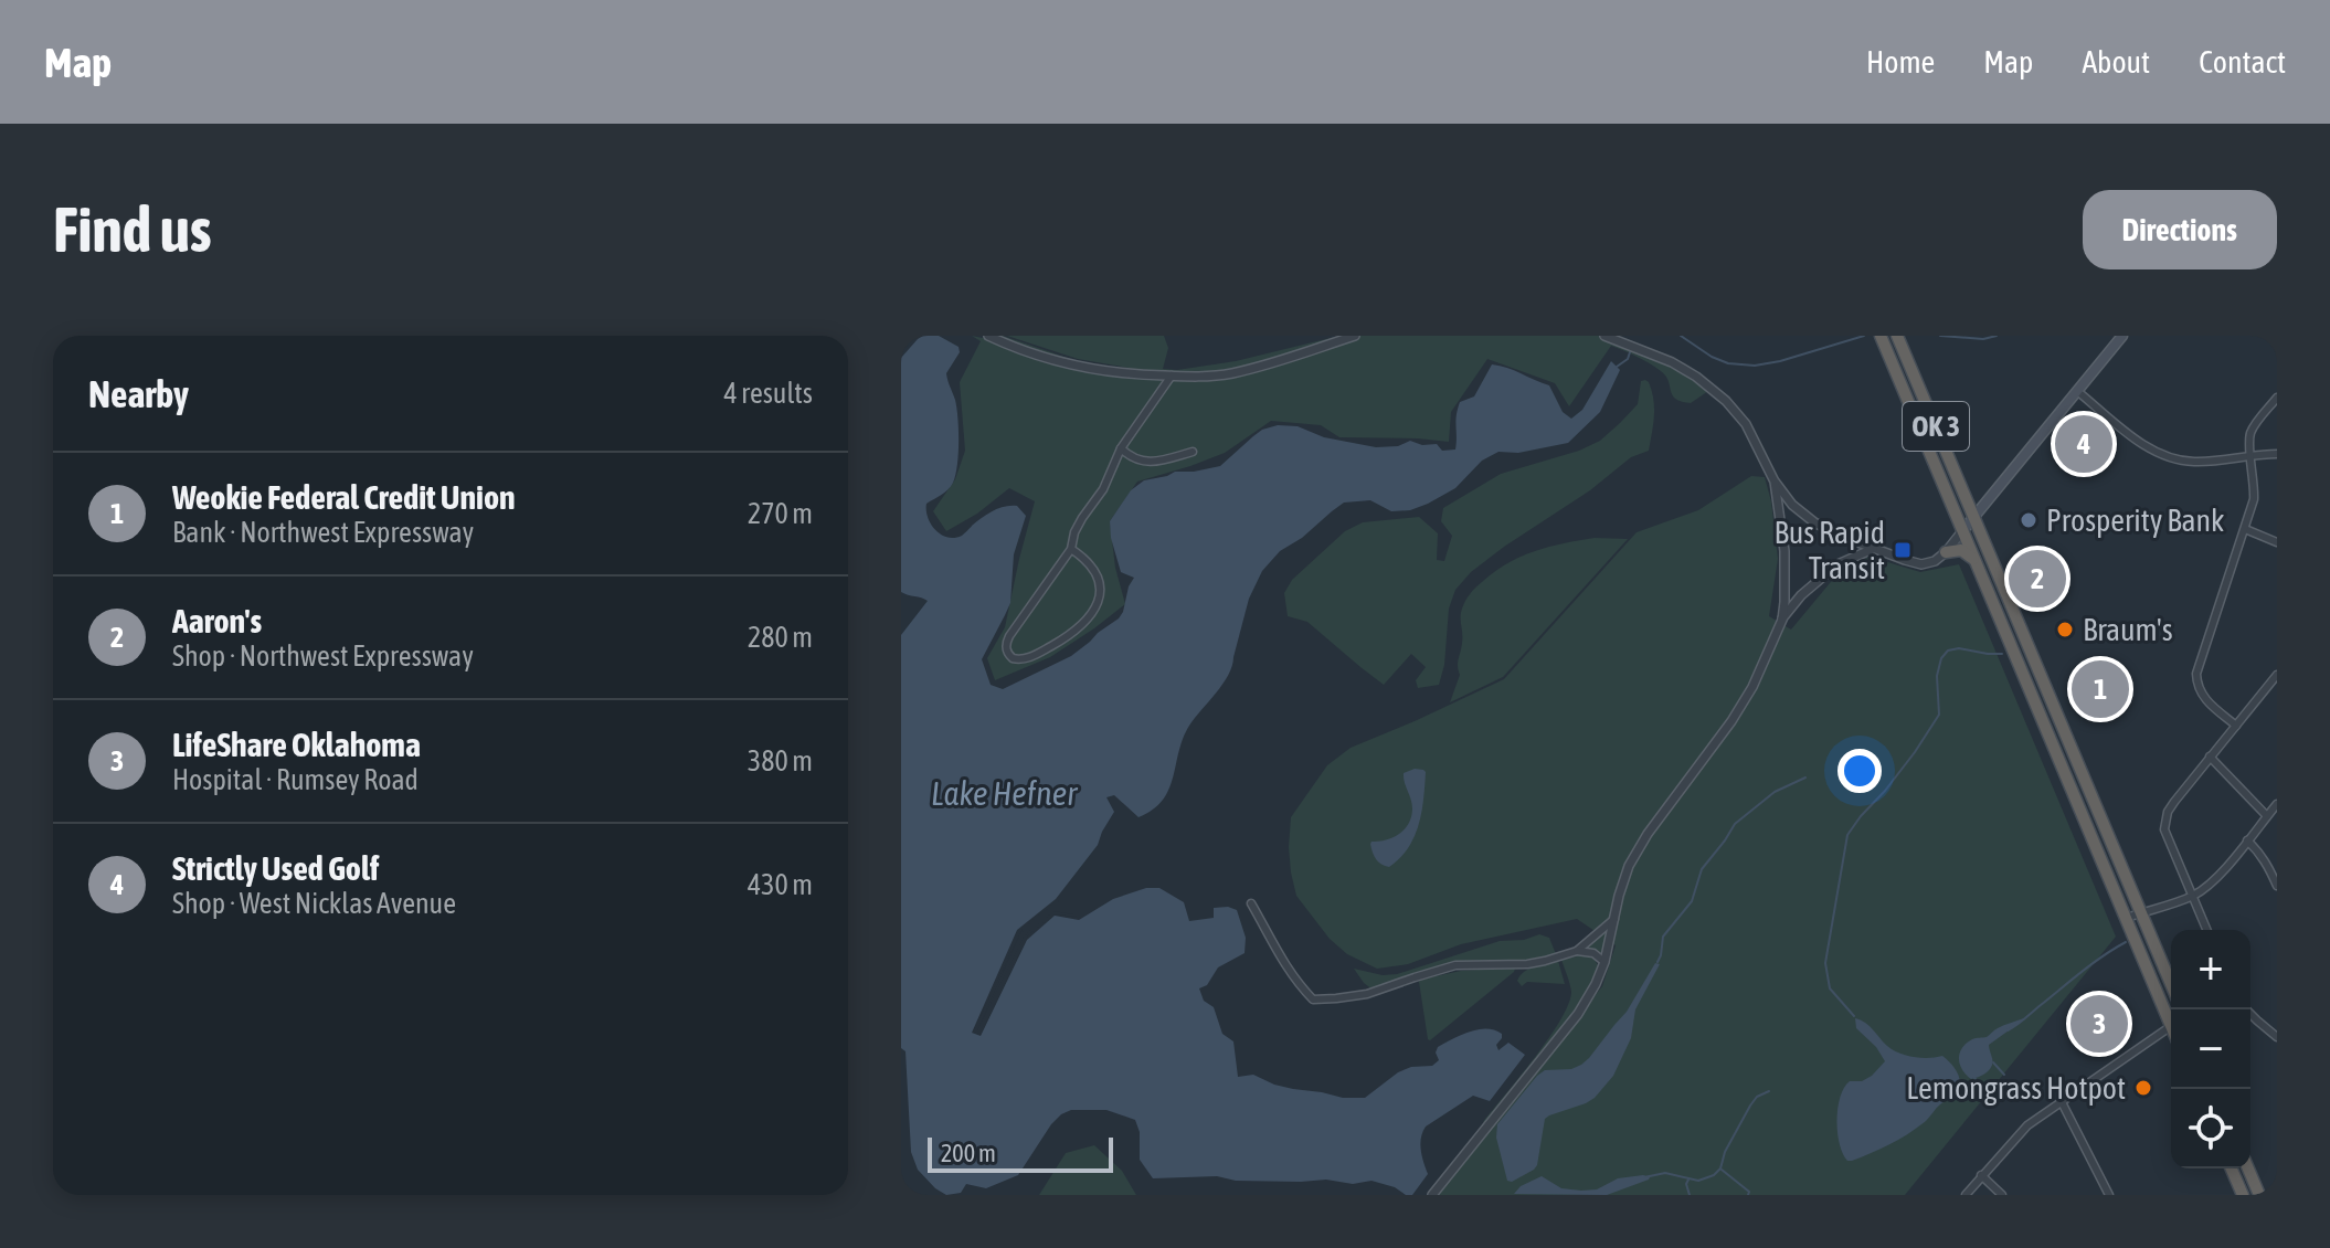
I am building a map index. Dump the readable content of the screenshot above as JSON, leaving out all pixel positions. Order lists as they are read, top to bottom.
{
  "streets": {
    "highway": ["OK 3"]
  },
  "water": ["Lake Hefner"],
  "places": {
    "other": ["Prosperity Bank", "Braum's", "Lemongrass Hotpot"],
    "transit": ["Bus Rapid Transit"]
  },
  "scale_bar": "200 m",
  "page": {
    "header": "Map",
    "nav": [
      "Home",
      "Map",
      "About",
      "Contact"
    ],
    "buttons": "Directions",
    "title": "Find us",
    "heading": ["Nearby", "4 results"],
    "pins": [
      "4",
      "2",
      "1",
      "3"
    ],
    "list": [
      {
        "mark": "1",
        "name": "Weokie Federal Credit Union",
        "note": "Bank · Northwest Expressway",
        "value": "270 m"
      },
      {
        "mark": "2",
        "name": "Aaron's",
        "note": "Shop · Northwest Expressway",
        "value": "280 m"
      },
      {
        "mark": "3",
        "name": "LifeShare Oklahoma",
        "note": "Hospital · Rumsey Road",
        "value": "380 m"
      },
      {
        "mark": "4",
        "name": "Strictly Used Golf",
        "note": "Shop · West Nicklas Avenue",
        "value": "430 m"
      }
    ],
    "map_buttons": ["+", "−"],
    "scale": "200 m"
  }
}
